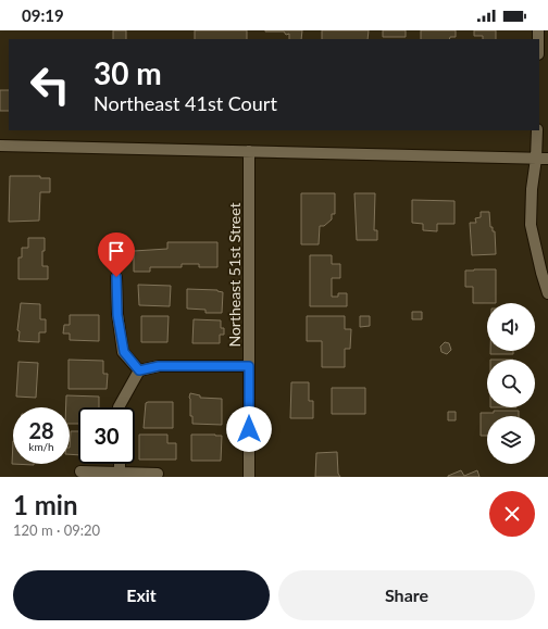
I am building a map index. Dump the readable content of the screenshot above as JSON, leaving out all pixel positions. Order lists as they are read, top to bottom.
{
  "streets": {
    "street": ["Northeast 51st Street"]
  },
  "page": {
    "status": "09:19",
    "turn": ["30 m", "Northeast 41st Court"],
    "speed": "28 km/h",
    "limit": "30",
    "heading": ["1 min", "120 m · 09:20"],
    "buttons": ["Exit", "Share"]
  }
}
